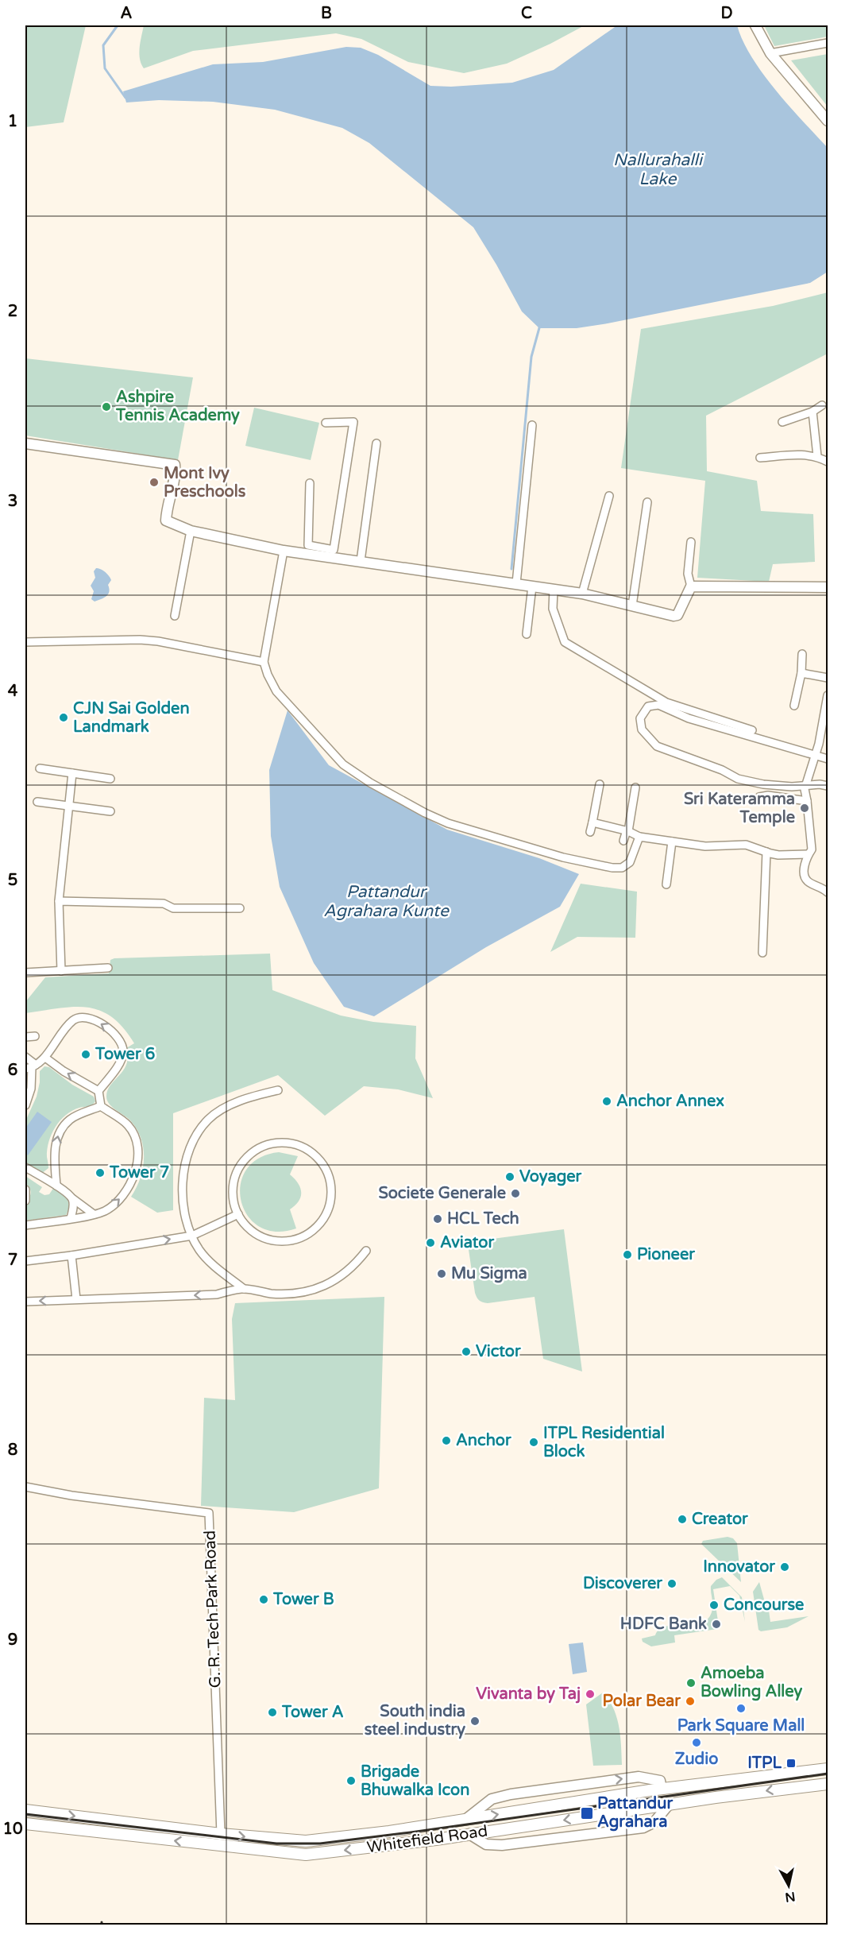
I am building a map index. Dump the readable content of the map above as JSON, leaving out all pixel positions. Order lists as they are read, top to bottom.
{
  "streets": {
    "main road": ["Whitefield Road"],
    "street": ["G. R. Tech Park Road"]
  },
  "crossings": [
    ["G. R. Tech Park Road", "Whitefield Road"]
  ],
  "water": ["Nallurahalli Lake", "Pattandur Agrahara Kunte"],
  "places": {
    "other": [
      "Ashpire Tennis Academy",
      "Mont Ivy Preschools",
      "CJN Sai Golden Landmark",
      "Sri Kateramma Temple",
      "Tower 6",
      "Anchor Annex",
      "Tower 7",
      "Voyager",
      "Societe Generale",
      "HCL Tech",
      "Aviator",
      "Pioneer",
      "Mu Sigma",
      "Victor",
      "Anchor",
      "ITPL Residential Block",
      "Creator",
      "Innovator",
      "Discoverer",
      "Tower B",
      "Concourse",
      "HDFC Bank",
      "Amoeba Bowling Alley",
      "Vivanta by Taj",
      "Polar Bear",
      "Park Square Mall",
      "Tower A",
      "South india steel industry",
      "Zudio",
      "Brigade Bhuwalka Icon"
    ],
    "transit": ["ITPL", "Pattandur Agrahara"]
  },
  "north": "bottom",
  "grid": {
    "columns": [
      "A",
      "B",
      "C",
      "D"
    ],
    "rows": [
      "1",
      "2",
      "3",
      "4",
      "5",
      "6",
      "7",
      "8",
      "9",
      "10"
    ]
  }
}
